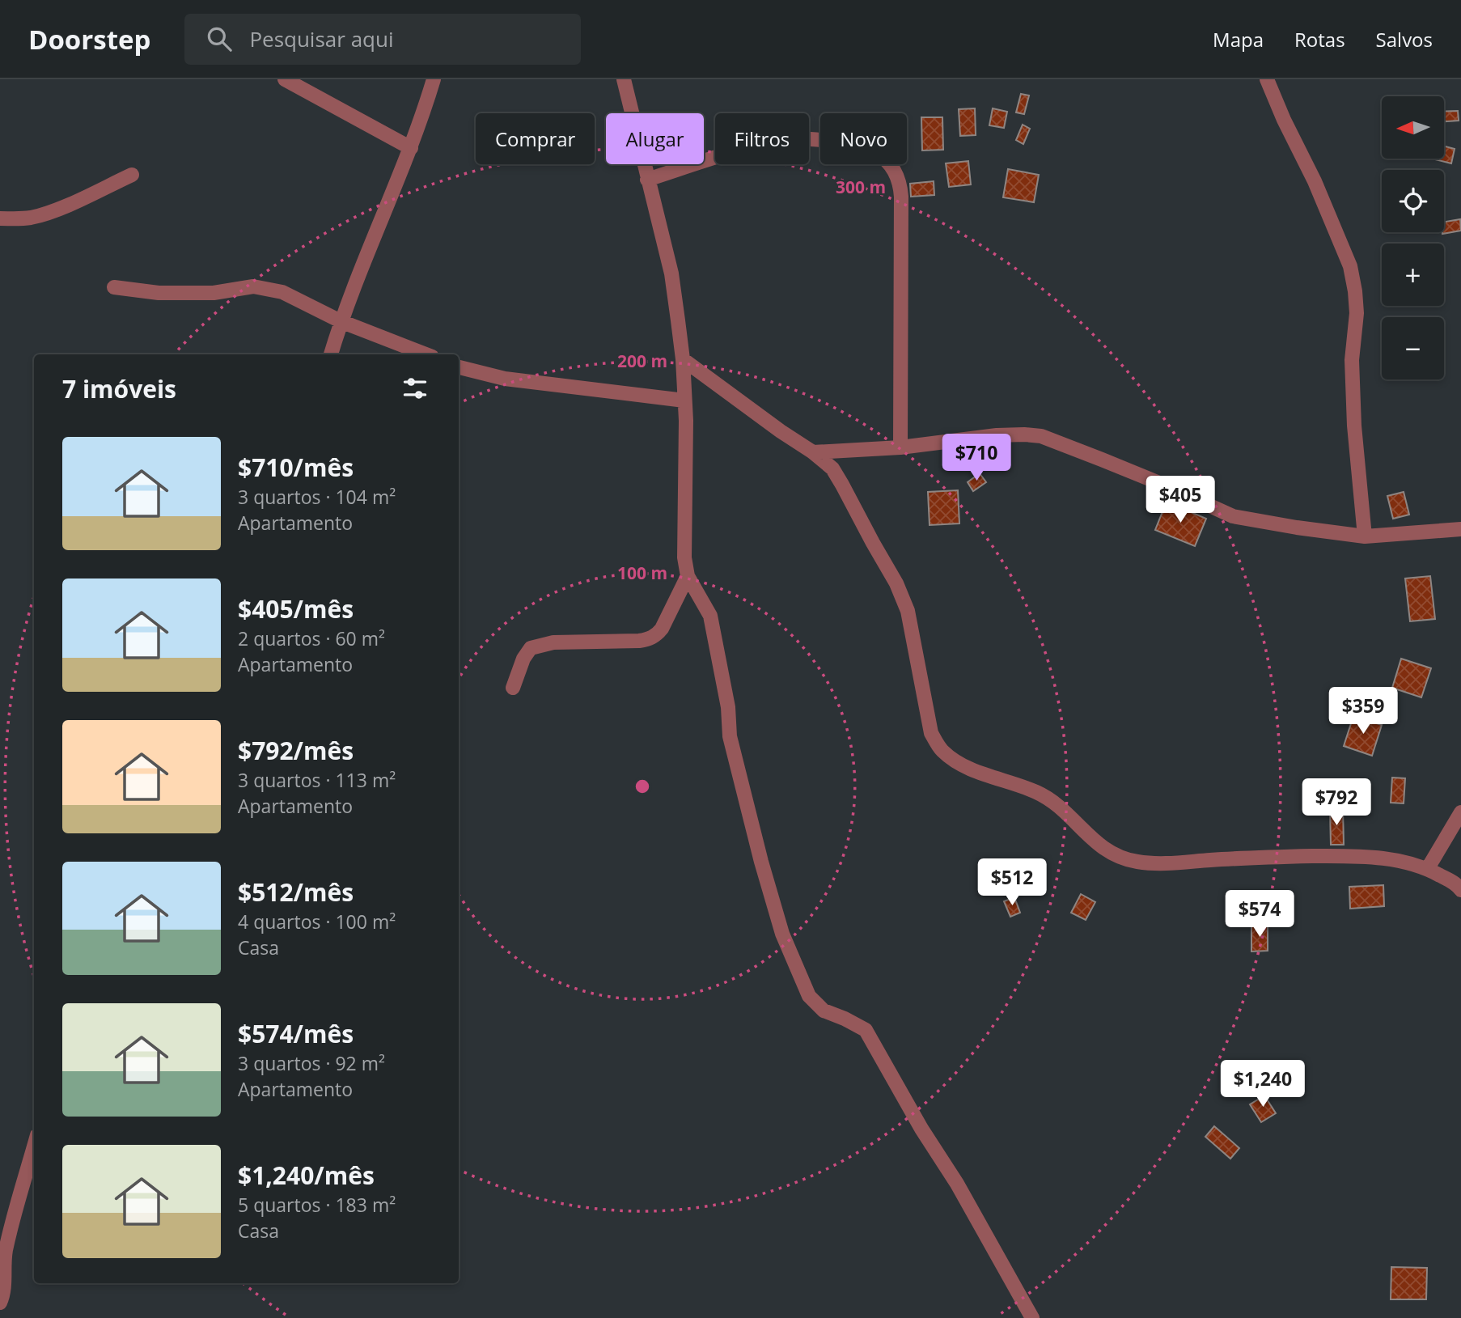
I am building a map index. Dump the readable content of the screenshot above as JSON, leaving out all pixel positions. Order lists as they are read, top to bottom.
{
  "north": "left",
  "page": {
    "header": "Doorstep",
    "search": "Pesquisar aqui",
    "nav": ["Mapa", "Rotas", "Salvos"],
    "map_buttons": ["+", "−"],
    "chip": [
      "Comprar",
      "Alugar",
      "Filtros",
      "Novo"
    ],
    "heading": "7 imóveis",
    "list": [
      {
        "name": "$710/mês",
        "note": "3 quartos · 104 m² · Apartamento"
      },
      {
        "name": "$405/mês",
        "note": "2 quartos · 60 m² · Apartamento"
      },
      {
        "name": "$792/mês",
        "note": "3 quartos · 113 m² · Apartamento"
      },
      {
        "name": "$512/mês",
        "note": "4 quartos · 100 m² · Casa"
      },
      {
        "name": "$574/mês",
        "note": "3 quartos · 92 m² · Apartamento"
      },
      {
        "name": "$1,240/mês",
        "note": "5 quartos · 183 m² · Casa"
      }
    ],
    "price": [
      "$710",
      "$405",
      "$359",
      "$792",
      "$512",
      "$574",
      "$1,240"
    ]
  },
  "rings": ["300 m", "200 m", "100 m"]
}
